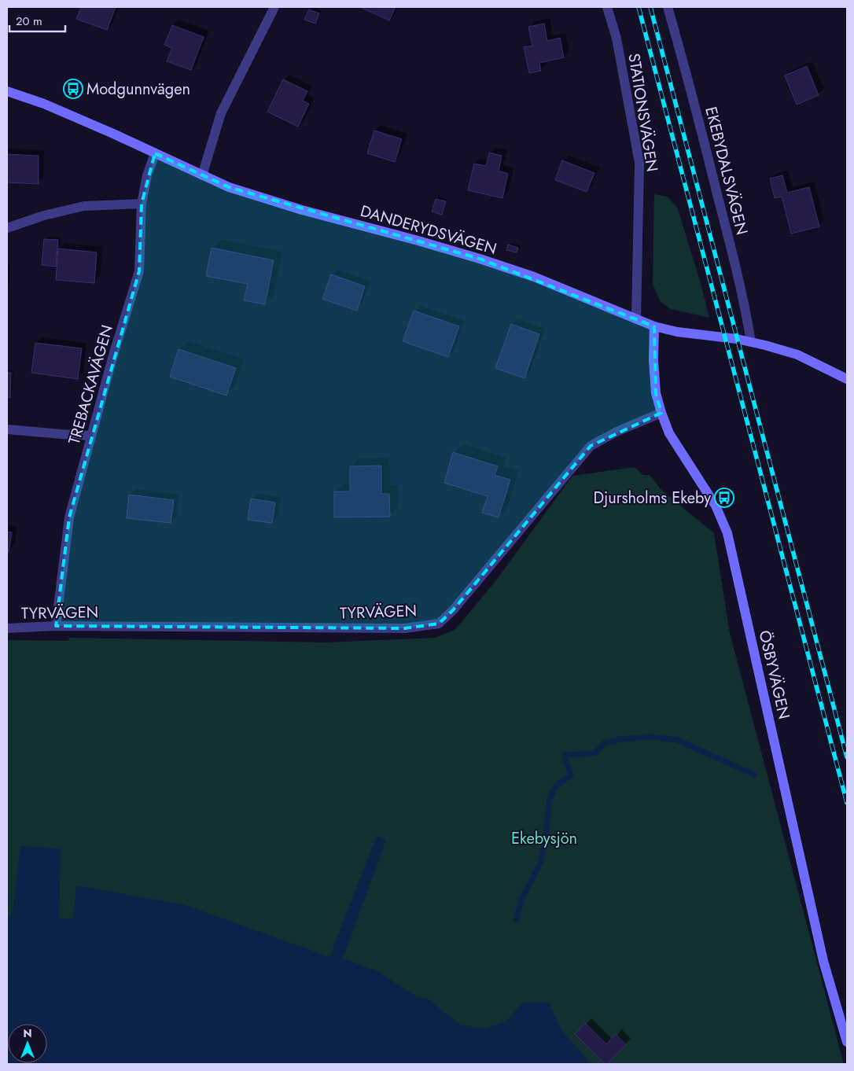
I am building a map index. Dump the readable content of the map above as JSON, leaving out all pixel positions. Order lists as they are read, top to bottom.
{
  "streets": {
    "street": [
      "STATIONSVÄGEN",
      "EKEBYDALSVÄGEN",
      "DANDERYDSVÄGEN",
      "TREBACKAVÄGEN",
      "TYRVÄGEN",
      "ÖSBYVÄGEN"
    ]
  },
  "crossings": [
    ["STATIONSVÄGEN", "DANDERYDSVÄGEN"],
    ["EKEBYDALSVÄGEN", "DANDERYDSVÄGEN"],
    ["DANDERYDSVÄGEN", "TREBACKAVÄGEN"],
    ["DANDERYDSVÄGEN", "ÖSBYVÄGEN"],
    ["TREBACKAVÄGEN", "TYRVÄGEN"],
    ["TYRVÄGEN", "ÖSBYVÄGEN"]
  ],
  "parks": ["Ekebysjön"],
  "places": {
    "bus stop": ["Modgunnvägen", "Djursholms Ekeby"]
  },
  "scale_bar": "20 m",
  "north": "top"
}
